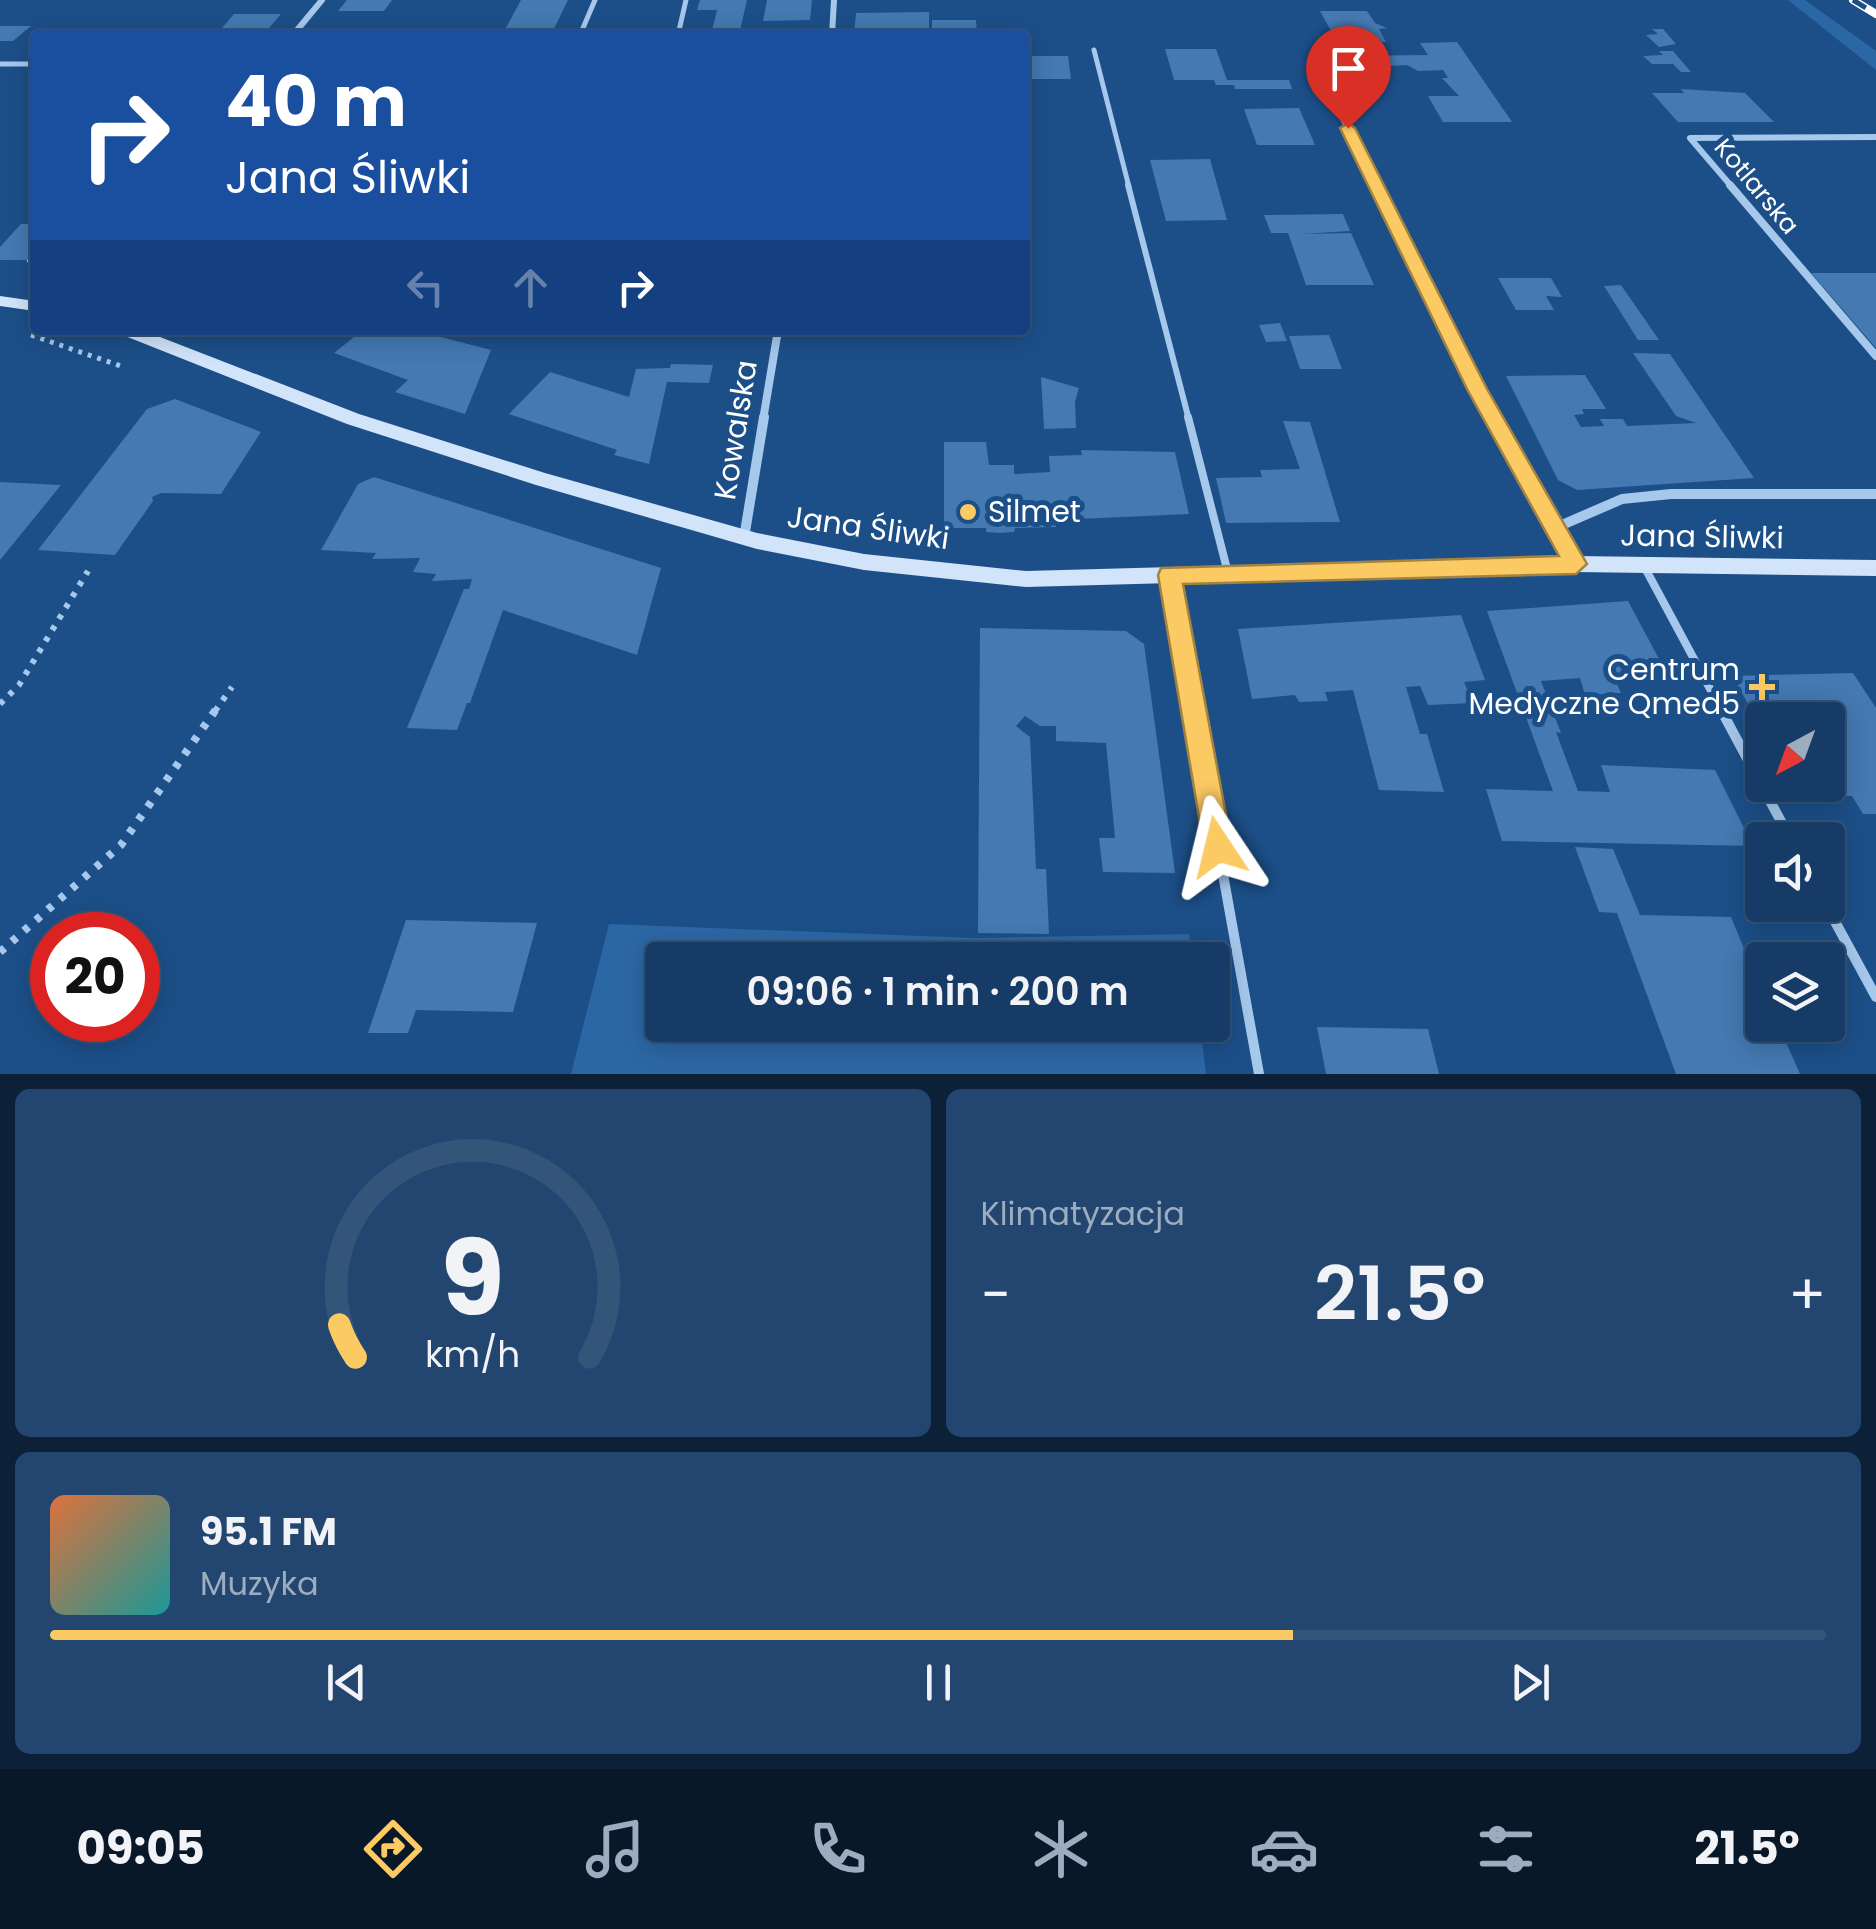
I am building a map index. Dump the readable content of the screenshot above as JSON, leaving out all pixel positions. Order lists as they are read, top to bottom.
{
  "streets": {
    "street": ["Kotlarska", "Kowalska", "Jana Śliwki"]
  },
  "crossings": [
    ["Kowalska", "Jana Śliwki"]
  ],
  "places": {
    "other": ["Silmet"],
    "health": ["Centrum Medyczne Qmed5"]
  },
  "north": "bottom left",
  "page": {
    "turn": ["40 m", "Jana Śliwki"],
    "limit": "20",
    "trip": "09:06 · 1 min · 200 m",
    "tile": "Klimatyzacja",
    "heat": ["−", "21.5°", "+"],
    "song": ["95.1 FM", "Muzyka"],
    "tabs": ["09:05", "21.5°"],
    "gauge": ["9", "km/h"]
  }
}
